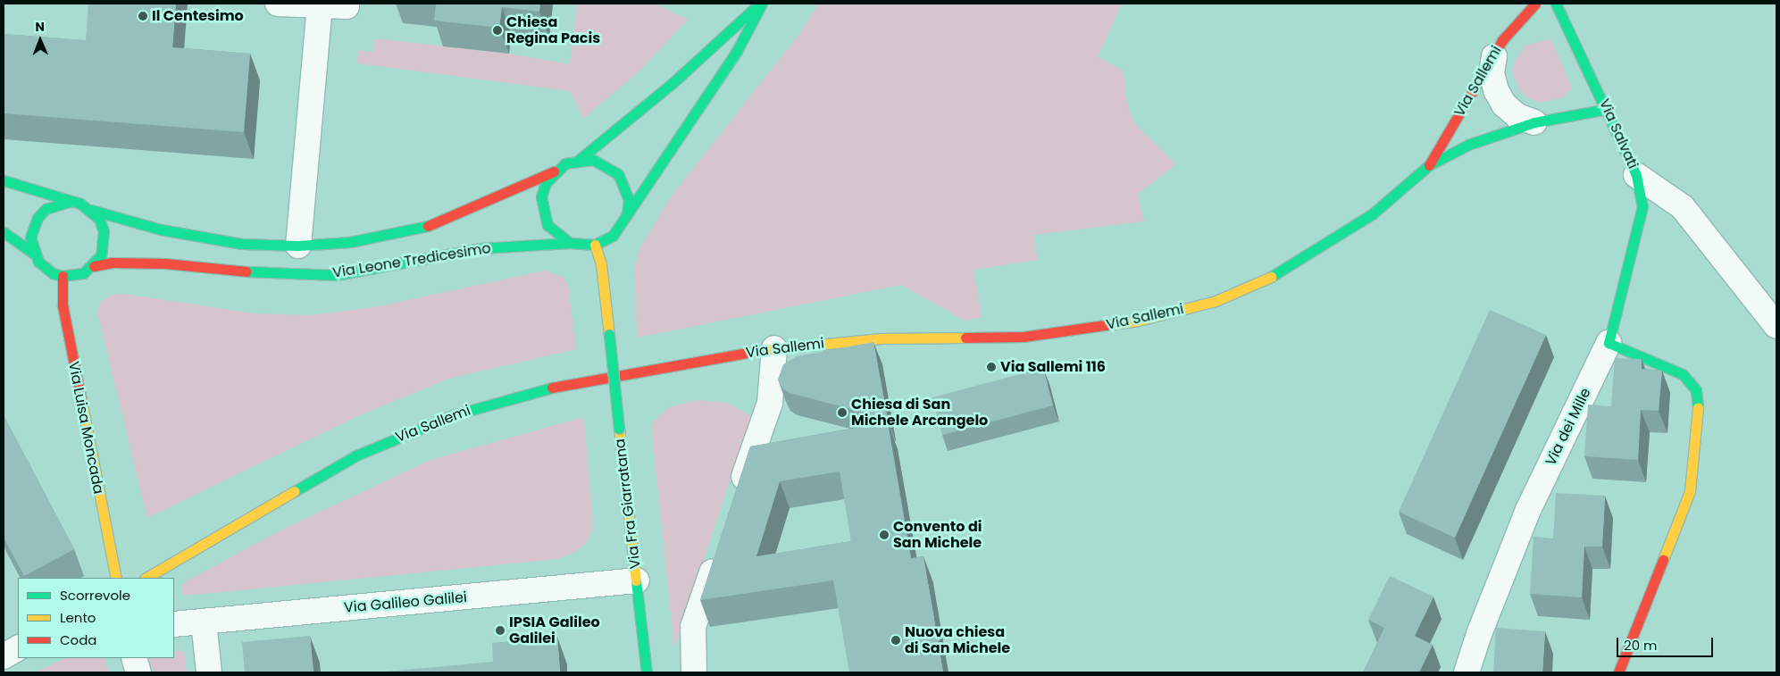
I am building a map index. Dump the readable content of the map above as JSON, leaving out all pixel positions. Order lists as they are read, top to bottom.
{
  "streets": {
    "street": [
      "Via Sallemi",
      "Via Salvati",
      "Via Leone Tredicesimo",
      "Via dei Mille",
      "Via Luisa Moncada",
      "Via Fra Giarratana",
      "Via Galileo Galilei"
    ]
  },
  "crossings": [
    ["Via Sallemi", "Via Salvati"],
    ["Via Salvati", "Via dei Mille"],
    ["Via Leone Tredicesimo", "Via Luisa Moncada"],
    ["Via Leone Tredicesimo", "Via Fra Giarratana"],
    ["Via Fra Giarratana", "Via Galileo Galilei"]
  ],
  "places": [
    "Il Centesimo",
    "Chiesa Regina Pacis",
    "Via Sallemi 116",
    "Chiesa di San Michele Arcangelo",
    "Convento di San Michele",
    "IPSIA Galileo Galilei",
    "Nuova chiesa di San Michele"
  ],
  "legend": ["Scorrevole", "Lento", "Coda"],
  "scale_bar": "20 m",
  "north": "top"
}
